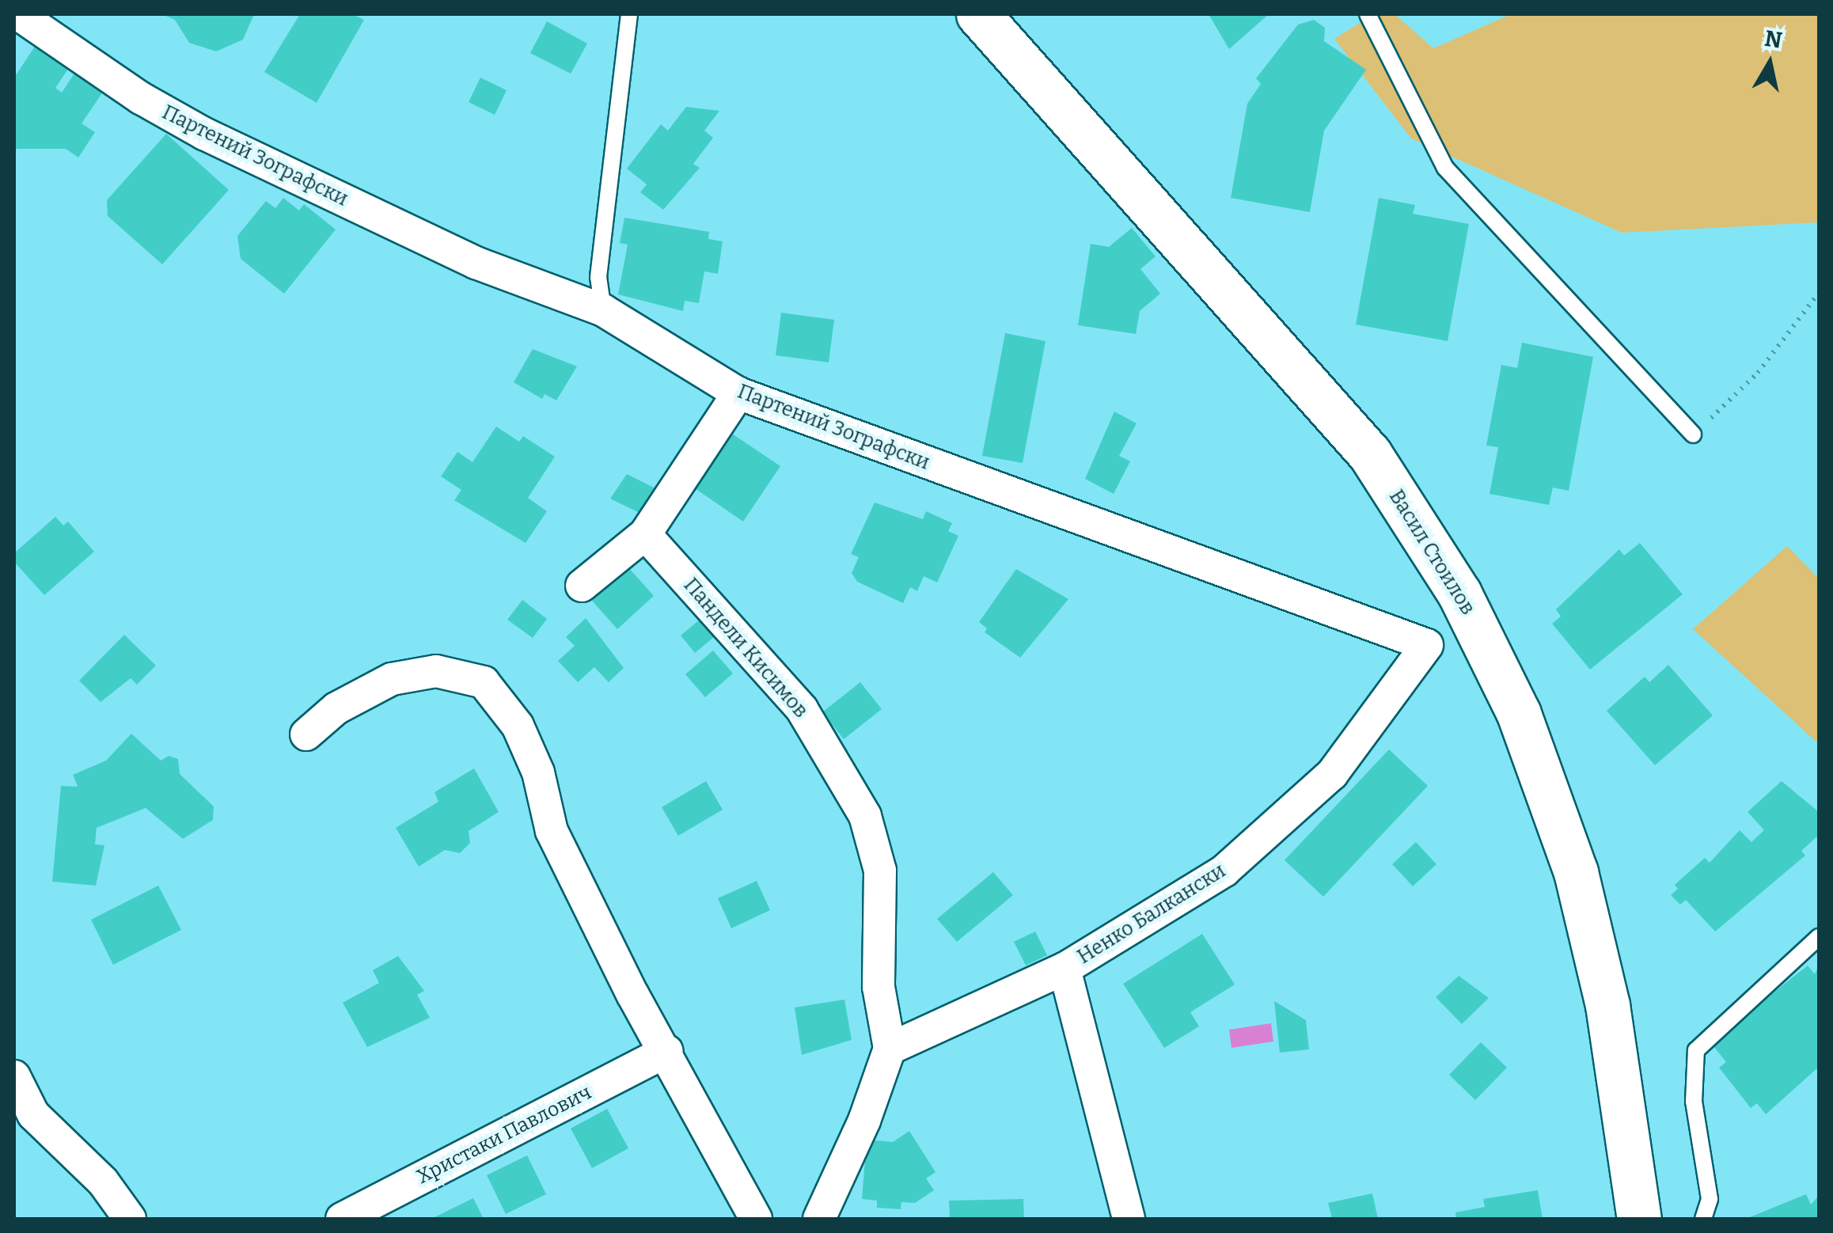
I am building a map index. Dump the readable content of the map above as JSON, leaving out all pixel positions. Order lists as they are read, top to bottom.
{
  "streets": {
    "street": [
      "Партений Зографски",
      "Васил Стоилов",
      "Пандели Кисимов",
      "Ненко Балкански",
      "Христаки Павлович"
    ]
  },
  "crossings": [
    ["Партений Зографски", "Ненко Балкански"],
    ["Пандели Кисимов", "Ненко Балкански"]
  ],
  "north": "top"
}
